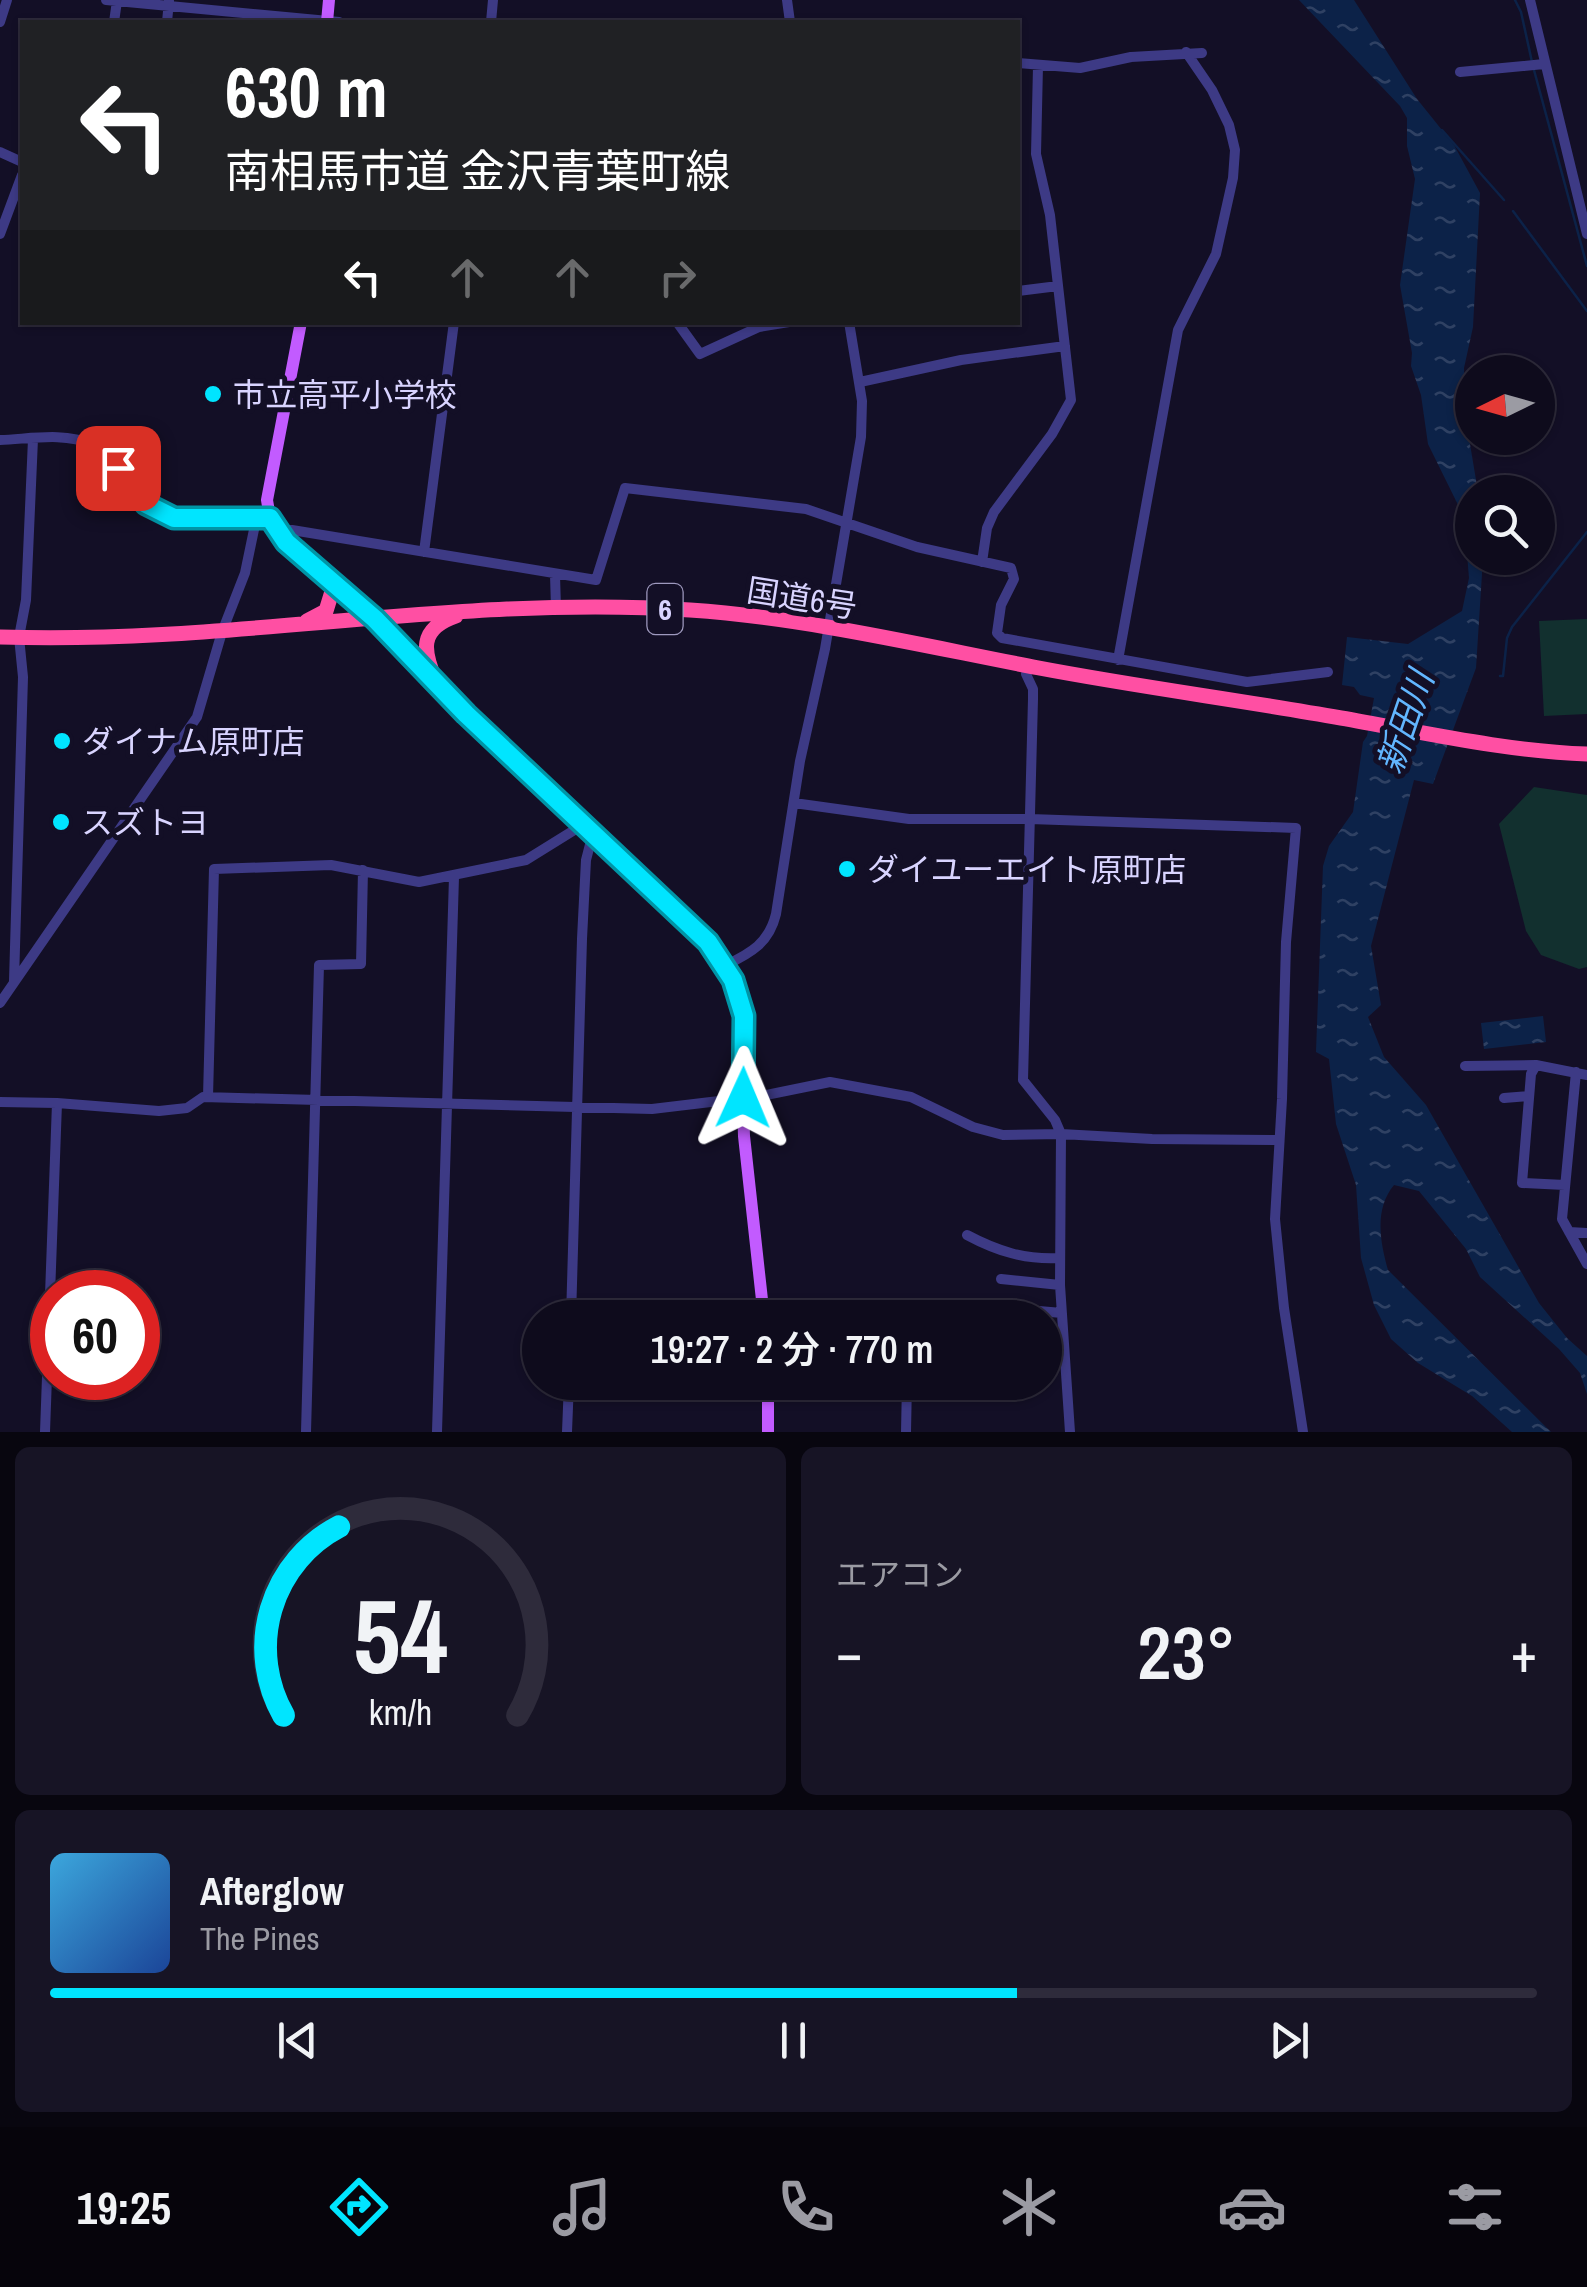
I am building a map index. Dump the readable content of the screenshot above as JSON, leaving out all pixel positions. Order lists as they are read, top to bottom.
{
  "streets": {
    "highway": ["国道6号", "6"]
  },
  "water": ["新田川"],
  "places": [
    "市立高平小学校",
    "ダイナム原町店",
    "スズトヨ",
    "ダイユーエイト原町店"
  ],
  "north": "left",
  "page": {
    "turn": ["630 m", "南相馬市道 金沢青葉町線"],
    "limit": "60",
    "trip": "19:27 · 2 分 · 770 m",
    "tile": "エアコン",
    "heat": ["−", "23°", "+"],
    "song": ["Afterglow", "The Pines"],
    "tabs": "19:25",
    "gauge": ["54", "km/h"]
  }
}
